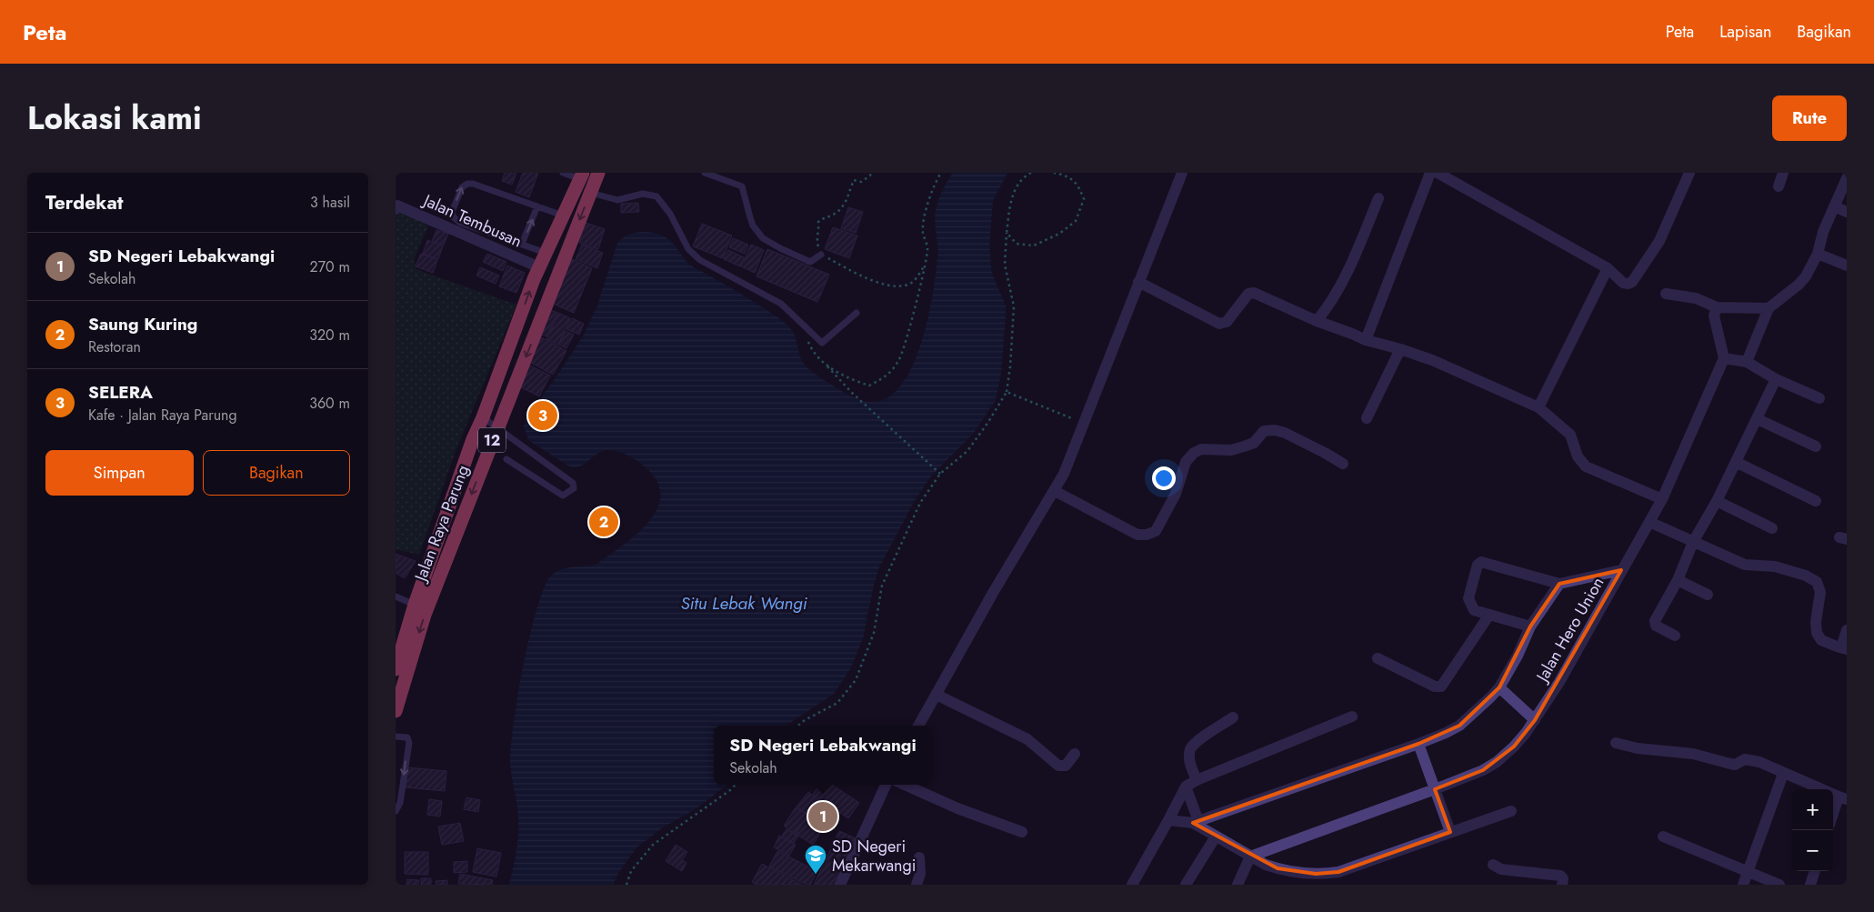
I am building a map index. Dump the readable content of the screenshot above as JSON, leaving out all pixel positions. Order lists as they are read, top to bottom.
{
  "streets": {
    "highway": ["12", "Jalan Raya Parung"],
    "street": ["Jalan Tembusan", "Jalan Hero Union"]
  },
  "crossings": [
    ["Jalan Tembusan", "Jalan Raya Parung"]
  ],
  "water": ["Situ Lebak Wangi"],
  "places": {
    "school or university": ["SD Negeri Mekarwangi"]
  },
  "page": {
    "header": "Peta",
    "nav": ["Peta", "Lapisan", "Bagikan"],
    "title": "Lokasi kami",
    "buttons": [
      "Rute",
      ["Simpan", "Bagikan"]
    ],
    "heading": ["Terdekat", "3 hasil"],
    "list": [
      {
        "mark": "1",
        "name": "SD Negeri Lebakwangi",
        "note": "Sekolah",
        "value": "270 m"
      },
      {
        "mark": "2",
        "name": "Saung Kuring",
        "note": "Restoran",
        "value": "320 m"
      },
      {
        "mark": "3",
        "name": "SELERA",
        "note": "Kafe · Jalan Raya Parung",
        "value": "360 m"
      }
    ],
    "pins": ["3", "2", "1"],
    "popup": ["SD Negeri Lebakwangi", "Sekolah"],
    "map_buttons": ["+", "−"]
  }
}
